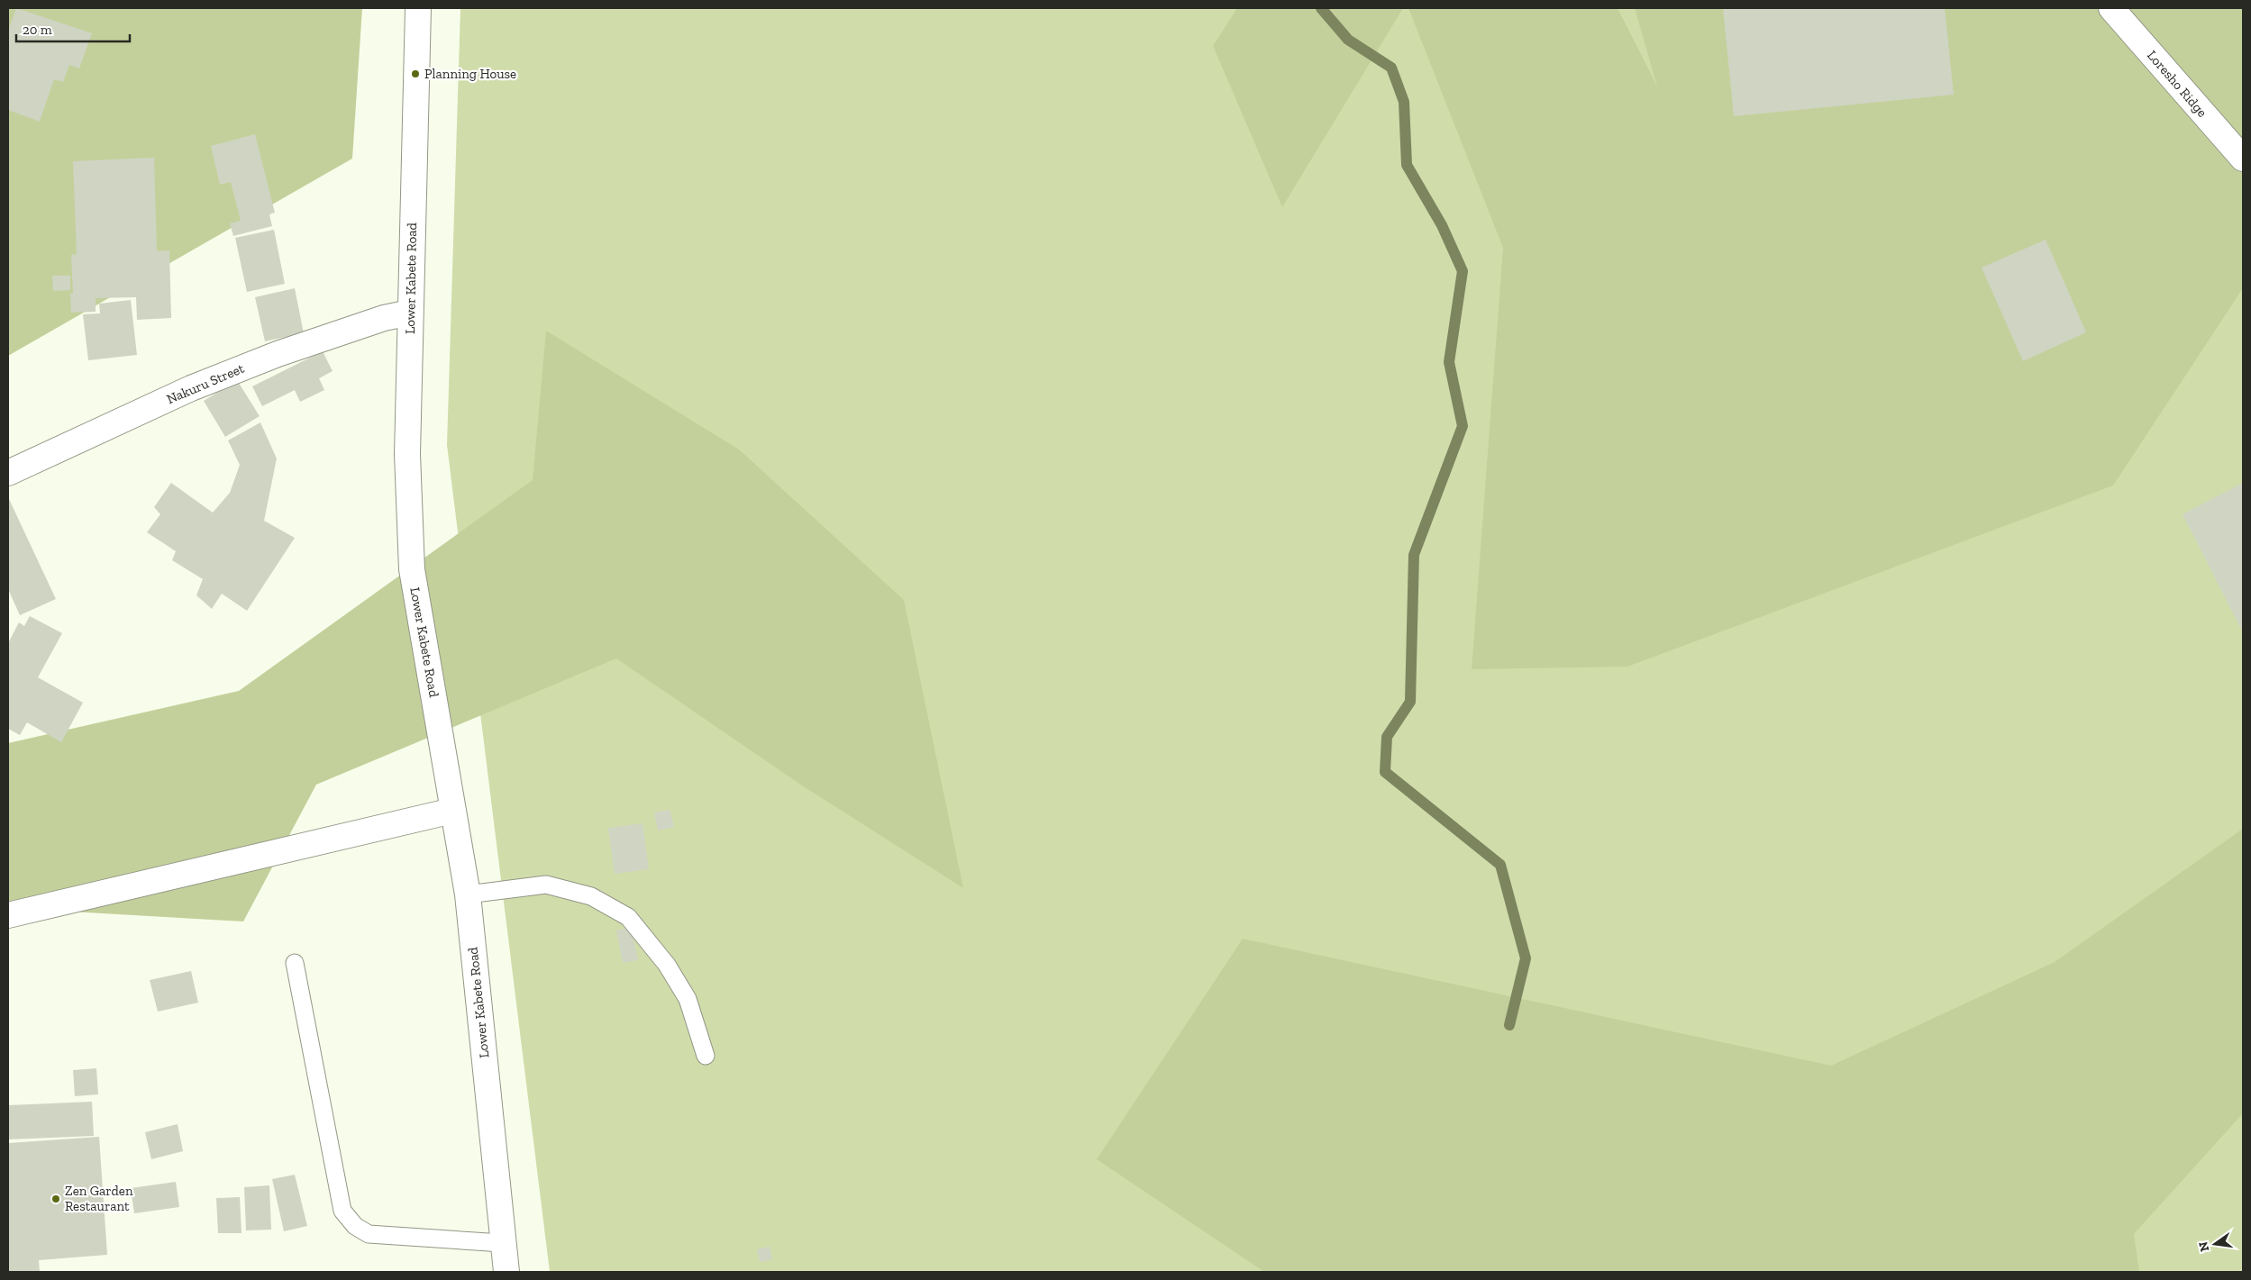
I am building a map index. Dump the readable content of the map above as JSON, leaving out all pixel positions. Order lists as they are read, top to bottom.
{
  "streets": {
    "main road": ["Loresho Ridge", "Lower Kabete Road", "Nakuru Street"]
  },
  "crossings": [
    ["Lower Kabete Road", "Nakuru Street"]
  ],
  "places": ["Planning House", "Zen Garden Restaurant"],
  "scale_bar": "20 m",
  "north": "left"
}
